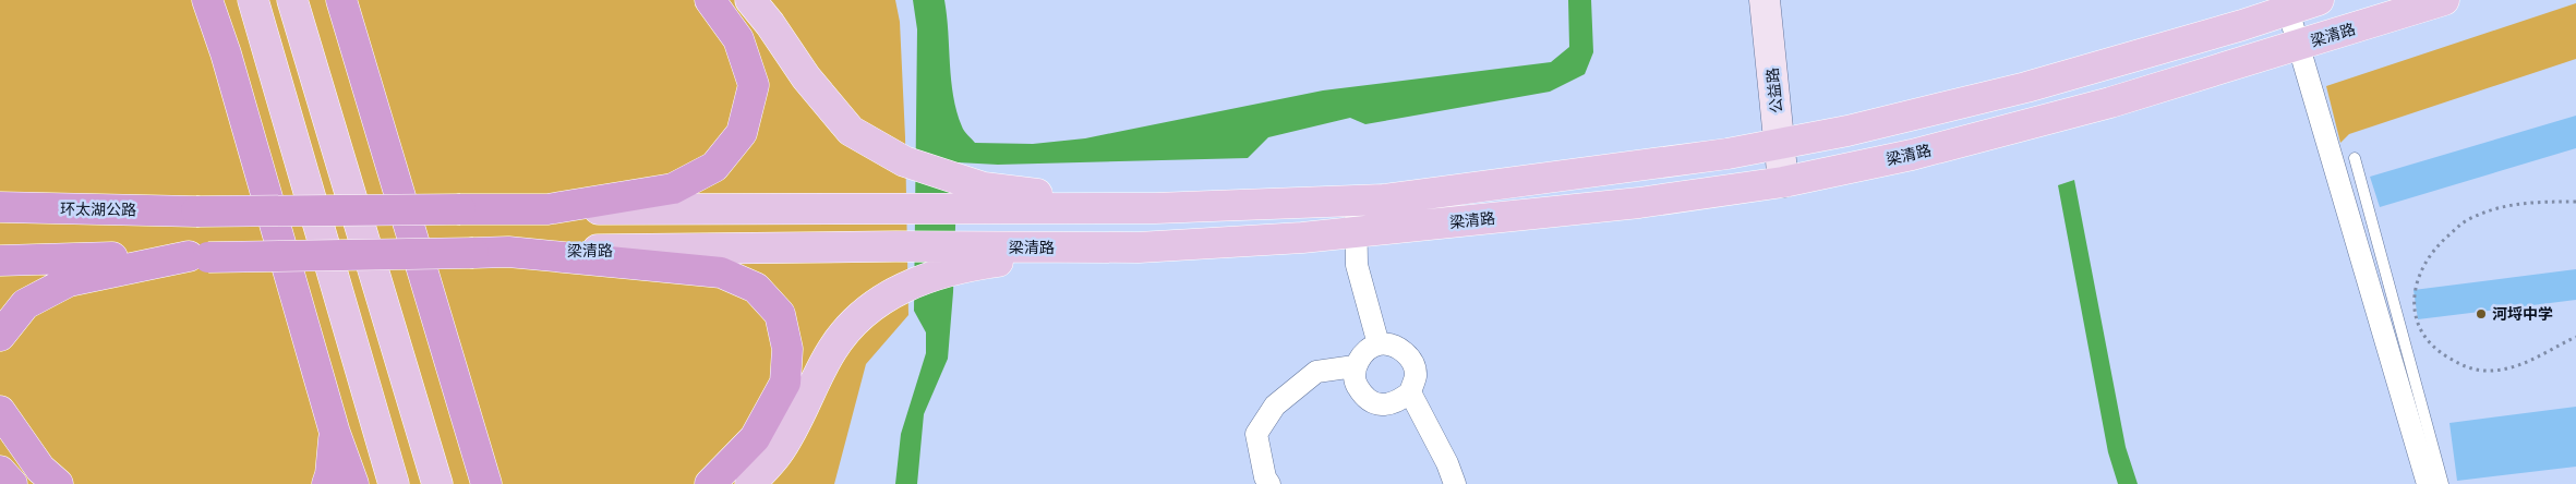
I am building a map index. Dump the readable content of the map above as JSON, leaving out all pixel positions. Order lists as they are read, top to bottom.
{
  "streets": {
    "highway": ["梁清路", "环太湖公路"],
    "street": ["公益路"]
  },
  "crossings": [
    ["梁清路", "公益路"]
  ],
  "places": ["河埒中学"]
}
